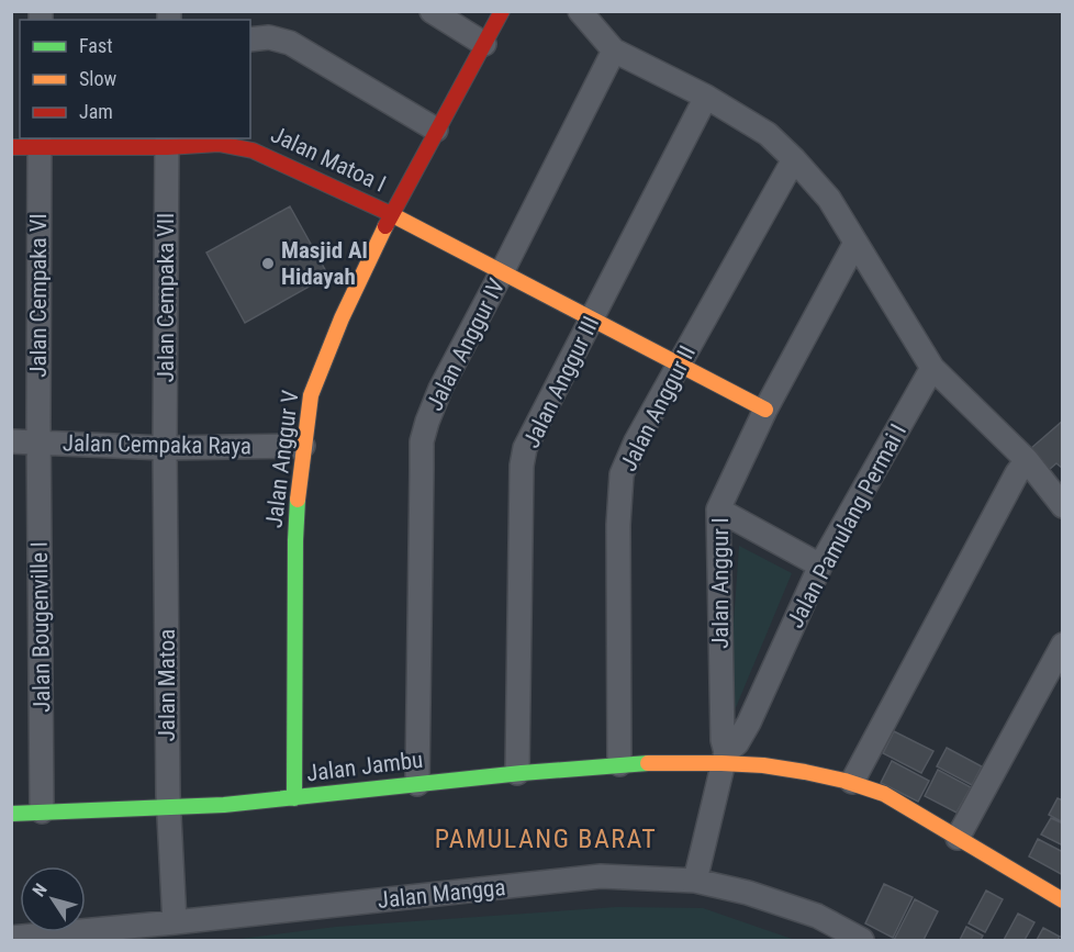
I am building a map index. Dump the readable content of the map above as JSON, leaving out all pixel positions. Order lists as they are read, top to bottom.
{
  "streets": {
    "street": [
      "Jalan Matoa I",
      "Jalan Cempaka VI",
      "Jalan Cempaka VII",
      "Jalan Anggur IV",
      "Jalan Anggur III",
      "Jalan Anggur II",
      "Jalan Cempaka Raya",
      "Jalan Anggur V",
      "Jalan Pamulang Permai I",
      "Jalan Anggur I",
      "Jalan Bougenville I",
      "Jalan Matoa",
      "Jalan Jambu",
      "Jalan Mangga"
    ]
  },
  "crossings": [
    ["Jalan Matoa I", "Jalan Cempaka VI"],
    ["Jalan Matoa I", "Jalan Cempaka VII"],
    ["Jalan Matoa I", "Jalan Anggur V"],
    ["Jalan Cempaka VI", "Jalan Cempaka Raya"],
    ["Jalan Cempaka VI", "Jalan Bougenville I"],
    ["Jalan Cempaka VII", "Jalan Cempaka Raya"],
    ["Jalan Cempaka VII", "Jalan Matoa"],
    ["Jalan Anggur IV", "Jalan Jambu"],
    ["Jalan Anggur III", "Jalan Jambu"],
    ["Jalan Anggur II", "Jalan Jambu"],
    ["Jalan Cempaka Raya", "Jalan Anggur V"],
    ["Jalan Cempaka Raya", "Jalan Bougenville I"],
    ["Jalan Cempaka Raya", "Jalan Matoa"],
    ["Jalan Anggur V", "Jalan Jambu"],
    ["Jalan Pamulang Permai I", "Jalan Anggur I"],
    ["Jalan Pamulang Permai I", "Jalan Jambu"],
    ["Jalan Anggur I", "Jalan Jambu"],
    ["Jalan Bougenville I", "Jalan Jambu"],
    ["Jalan Matoa", "Jalan Jambu"],
    ["Jalan Matoa", "Jalan Mangga"]
  ],
  "districts": ["PAMULANG BARAT"],
  "places": ["Masjid Al Hidayah"],
  "legend": ["Fast", "Slow", "Jam"],
  "north": "top left"
}
